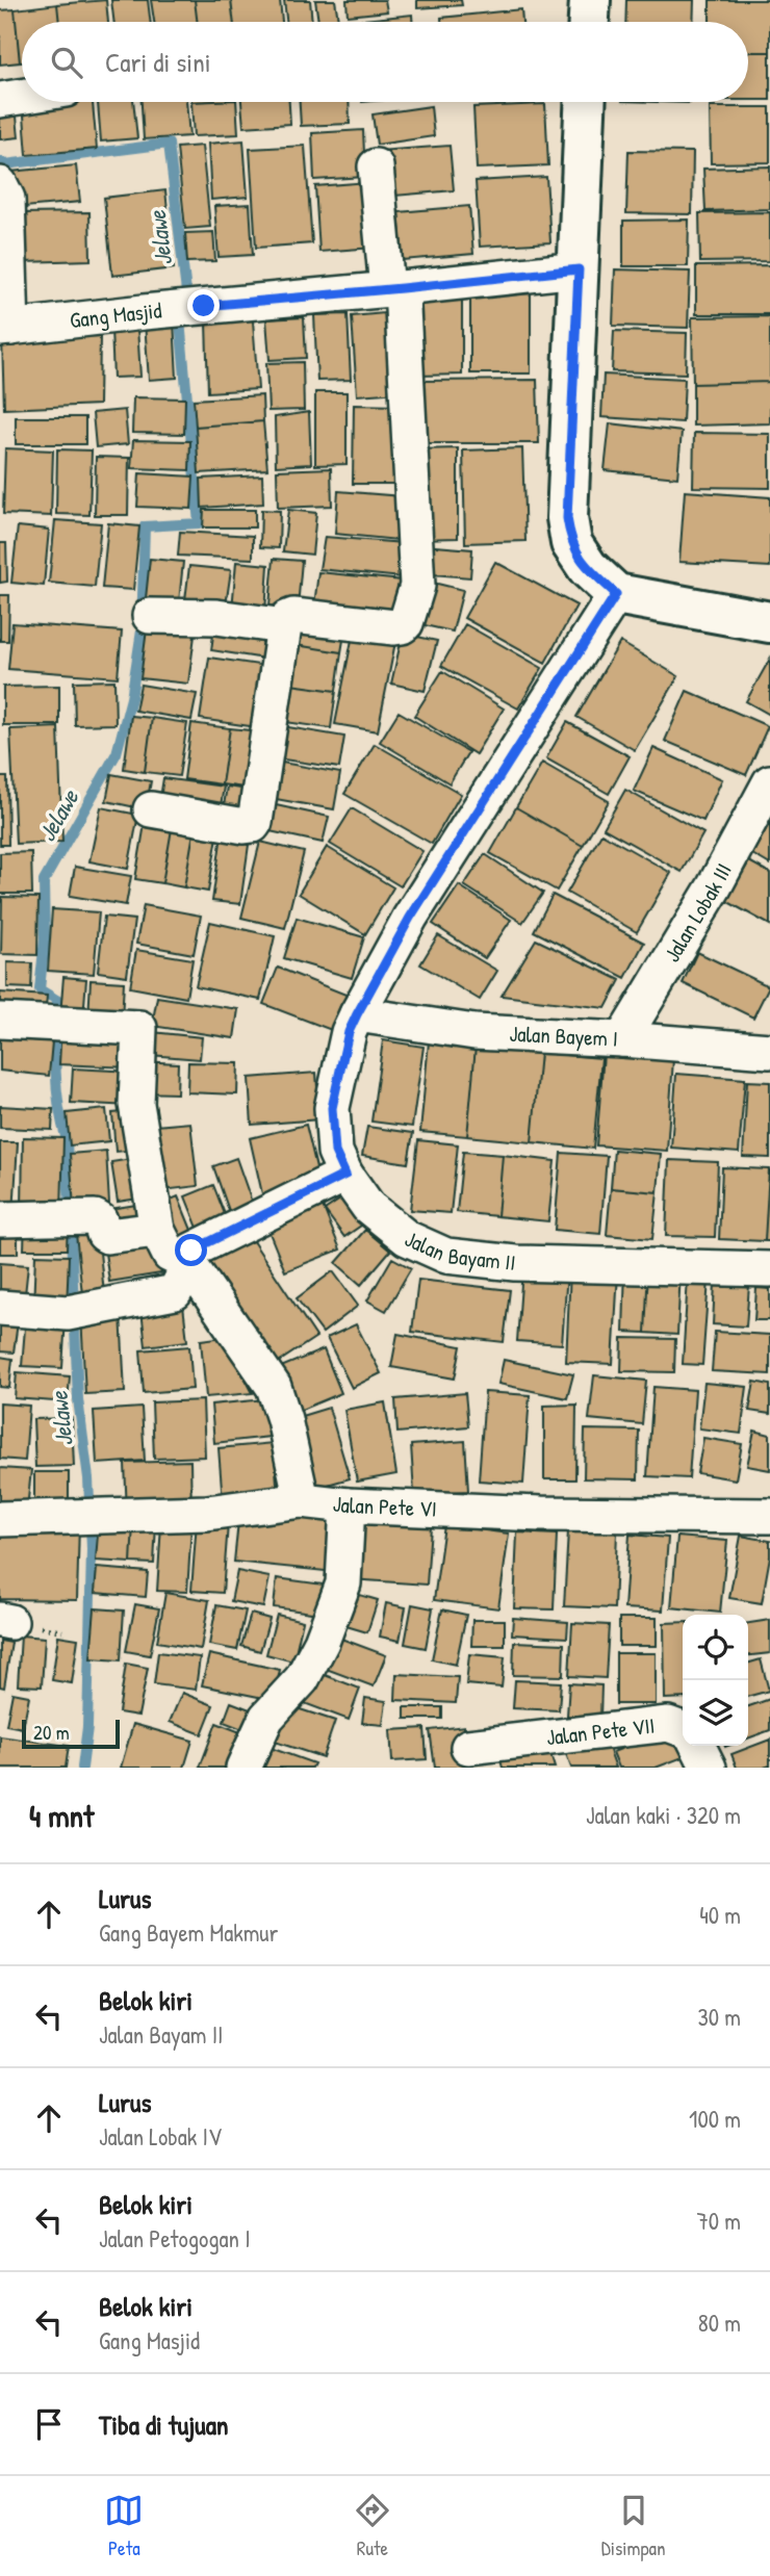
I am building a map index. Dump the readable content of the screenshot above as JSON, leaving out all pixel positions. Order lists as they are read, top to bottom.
{
  "streets": {
    "street": [
      "Gang Masjid",
      "Jalan Lobak III",
      "Jalan Bayem I",
      "Jalan Bayam II",
      "Jalan Pete VI",
      "Jalan Pete VII"
    ]
  },
  "crossings": [
    ["Jalan Lobak III", "Jalan Bayem I"],
    ["Jalan Bayem I", "Jalan Bayam II"]
  ],
  "water": ["Jelawe"],
  "scale_bar": "20 m",
  "page": {
    "search": "Cari di sini",
    "scale": "20 m",
    "heading": ["4 mnt", "Jalan kaki · 320 m"],
    "list": [
      ["Lurus", "Gang Bayem Makmur", "40 m"],
      ["Belok kiri", "Jalan Bayam II", "30 m"],
      ["Lurus", "Jalan Lobak IV", "100 m"],
      ["Belok kiri", "Jalan Petogogan I", "70 m"],
      ["Belok kiri", "Gang Masjid", "80 m"],
      "Tiba di tujuan"
    ],
    "nav": ["Peta", "Rute", "Disimpan"]
  }
}
